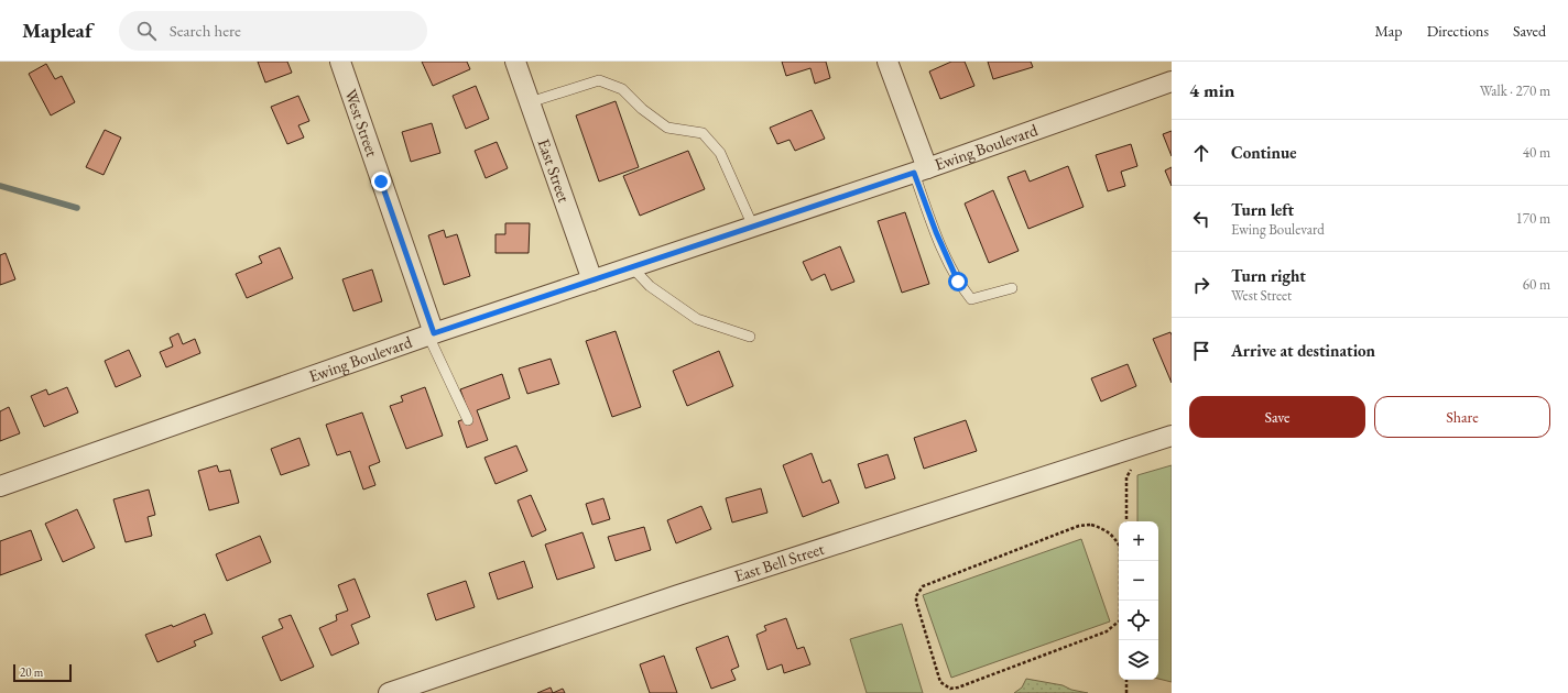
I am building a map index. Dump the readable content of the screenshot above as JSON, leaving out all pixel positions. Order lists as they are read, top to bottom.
{
  "streets": {
    "street": [
      "West Street",
      "Ewing Boulevard",
      "East Street",
      "East Bell Street"
    ]
  },
  "crossings": [
    ["West Street", "Ewing Boulevard"],
    ["Ewing Boulevard", "East Street"]
  ],
  "scale_bar": "20 m",
  "page": {
    "header": "Mapleaf",
    "search": "Search here",
    "nav": ["Map", "Directions", "Saved"],
    "heading": ["4 min", "Walk · 270 m"],
    "list": [
      ["Continue", "40 m"],
      ["Turn left", "Ewing Boulevard", "170 m"],
      ["Turn right", "West Street", "60 m"],
      "Arrive at destination"
    ],
    "buttons": ["Save", "Share"],
    "map_buttons": ["+", "−"],
    "scale": "20 m"
  }
}
